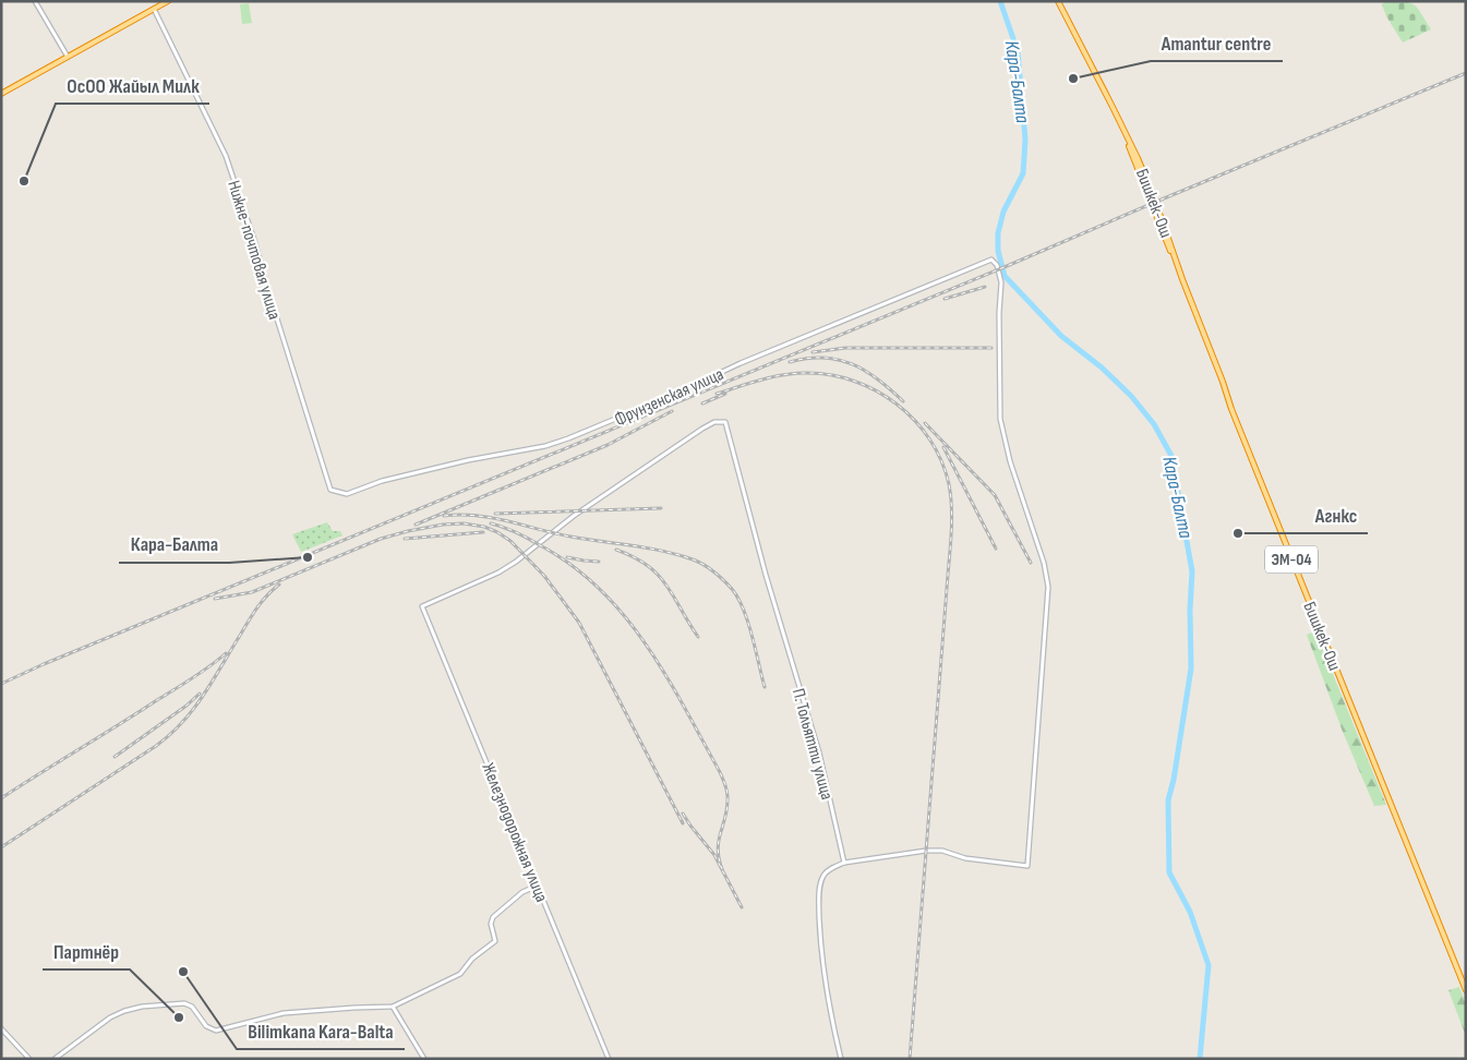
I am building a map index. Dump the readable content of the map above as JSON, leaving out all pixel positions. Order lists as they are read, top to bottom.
{
  "streets": {
    "highway": ["Бишкек-Ош", "ЭМ-04"],
    "street": [
      "Нижне-почтовая улица",
      "Фрунзенская улица",
      "П. Тольятти улица",
      "Железнодорожная улица"
    ]
  },
  "crossings": [
    ["Нижне-почтовая улица", "Фрунзенская улица"],
    ["Фрунзенская улица", "П. Тольятти улица"],
    ["П. Тольятти улица", "Железнодорожная улица"]
  ],
  "water": ["Кара-Балта"],
  "places": [
    "Amantur centre",
    "ОсОО Жайыл Милк",
    "Агнкс",
    "Кара-Балта",
    "Bilimkana Kara-Balta",
    "Партнёр"
  ]
}
